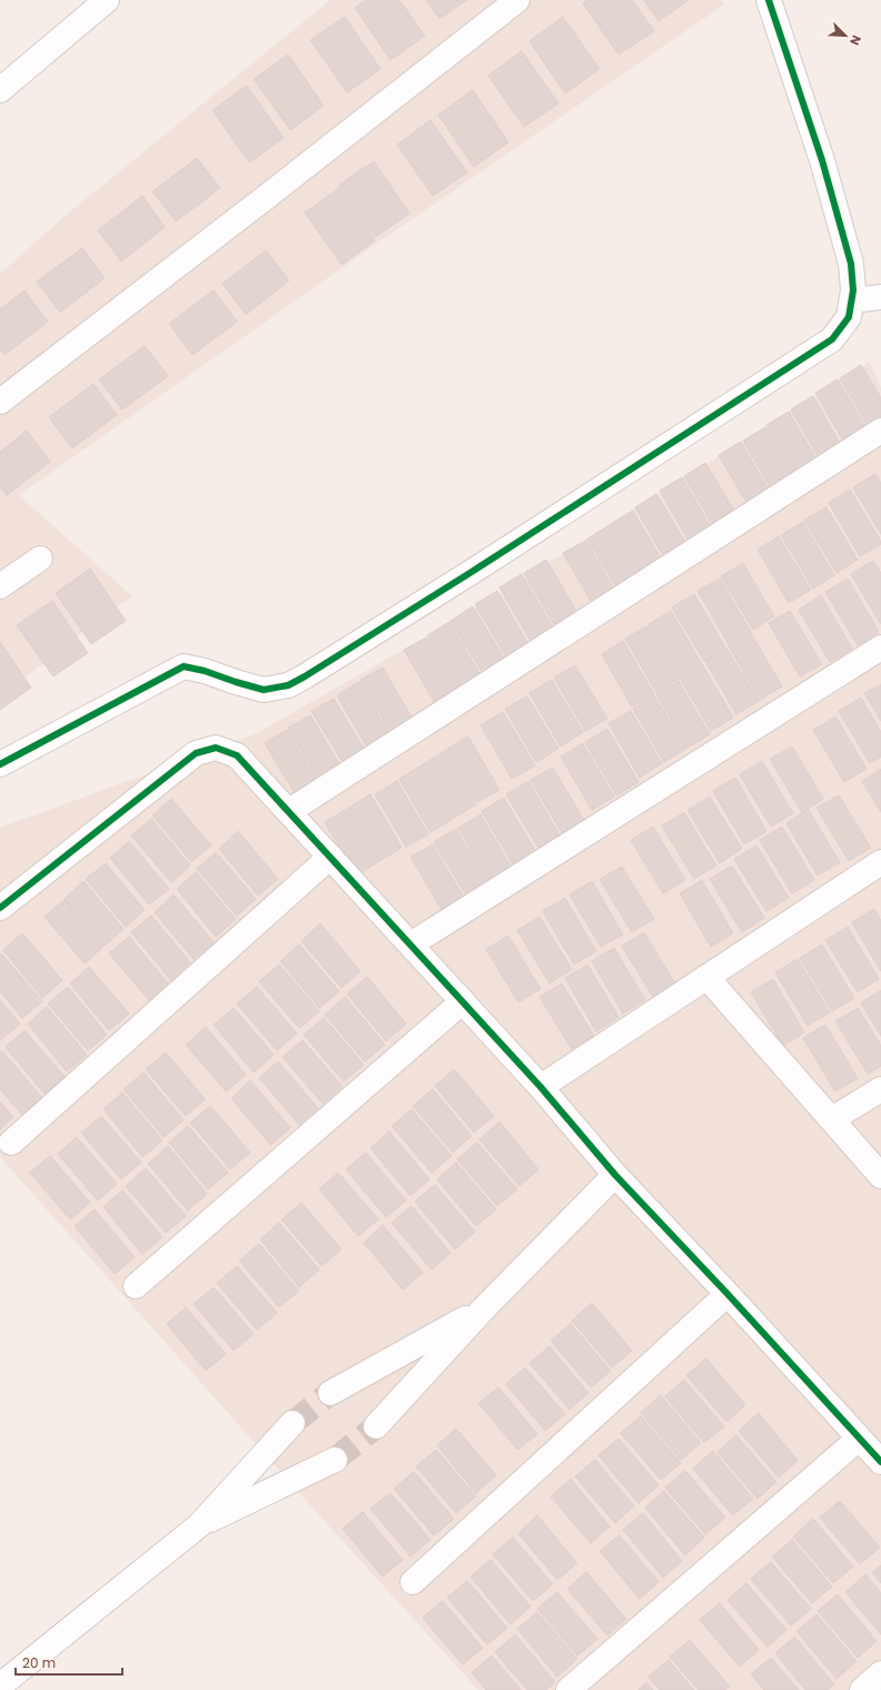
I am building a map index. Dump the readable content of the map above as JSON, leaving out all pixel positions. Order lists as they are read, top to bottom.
{
  "scale_bar": "20 m",
  "north": "bottom right"
}
